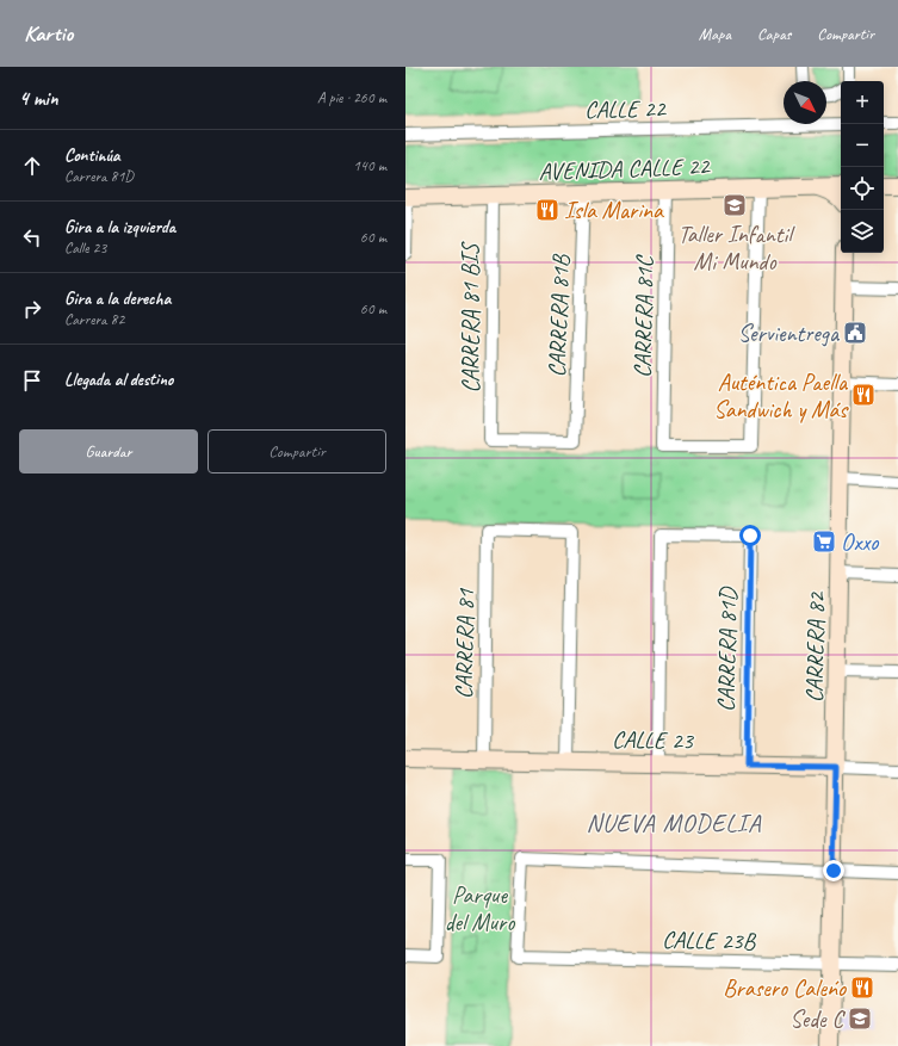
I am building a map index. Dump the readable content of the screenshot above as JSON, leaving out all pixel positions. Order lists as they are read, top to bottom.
{
  "streets": {
    "street": [
      "CALLE 22",
      "AVENIDA CALLE 22",
      "CARRERA 81B",
      "CARRERA 81C",
      "CARRERA 81 BIS",
      "CARRERA 81",
      "CARRERA 82",
      "CARRERA 81D",
      "CALLE 23",
      "CALLE 23B"
    ]
  },
  "crossings": [
    ["AVENIDA CALLE 22", "CARRERA 81B"],
    ["AVENIDA CALLE 22", "CARRERA 81C"],
    ["AVENIDA CALLE 22", "CARRERA 81 BIS"],
    ["CARRERA 81B", "CARRERA 81 BIS"],
    ["CARRERA 81", "CALLE 23"],
    ["CARRERA 82", "CALLE 23"],
    ["CARRERA 82", "CALLE 23B"],
    ["CARRERA 81D", "CALLE 23"]
  ],
  "districts": ["NUEVA MODELIA"],
  "parks": ["Parque del Muro"],
  "places": {
    "school or university": ["Taller Infantil Mi Mundo", "Sede C"],
    "restaurant": ["Isla Marina", "Auténtica Paella Sandwich y Más", "Brasero Caleńo"],
    "public building": ["Servientrega"],
    "supermarket": ["Oxxo"]
  },
  "north": "bottom right",
  "page": {
    "header": "Kartio",
    "nav": ["Mapa", "Capas", "Compartir"],
    "heading": ["4 min", "A pie · 260 m"],
    "map_buttons": ["+", "−"],
    "list": [
      ["Continúa", "Carrera 81D", "140 m"],
      ["Gira a la izquierda", "Calle 23", "60 m"],
      ["Gira a la derecha", "Carrera 82", "60 m"],
      "Llegada al destino"
    ],
    "buttons": ["Guardar", "Compartir"]
  }
}
